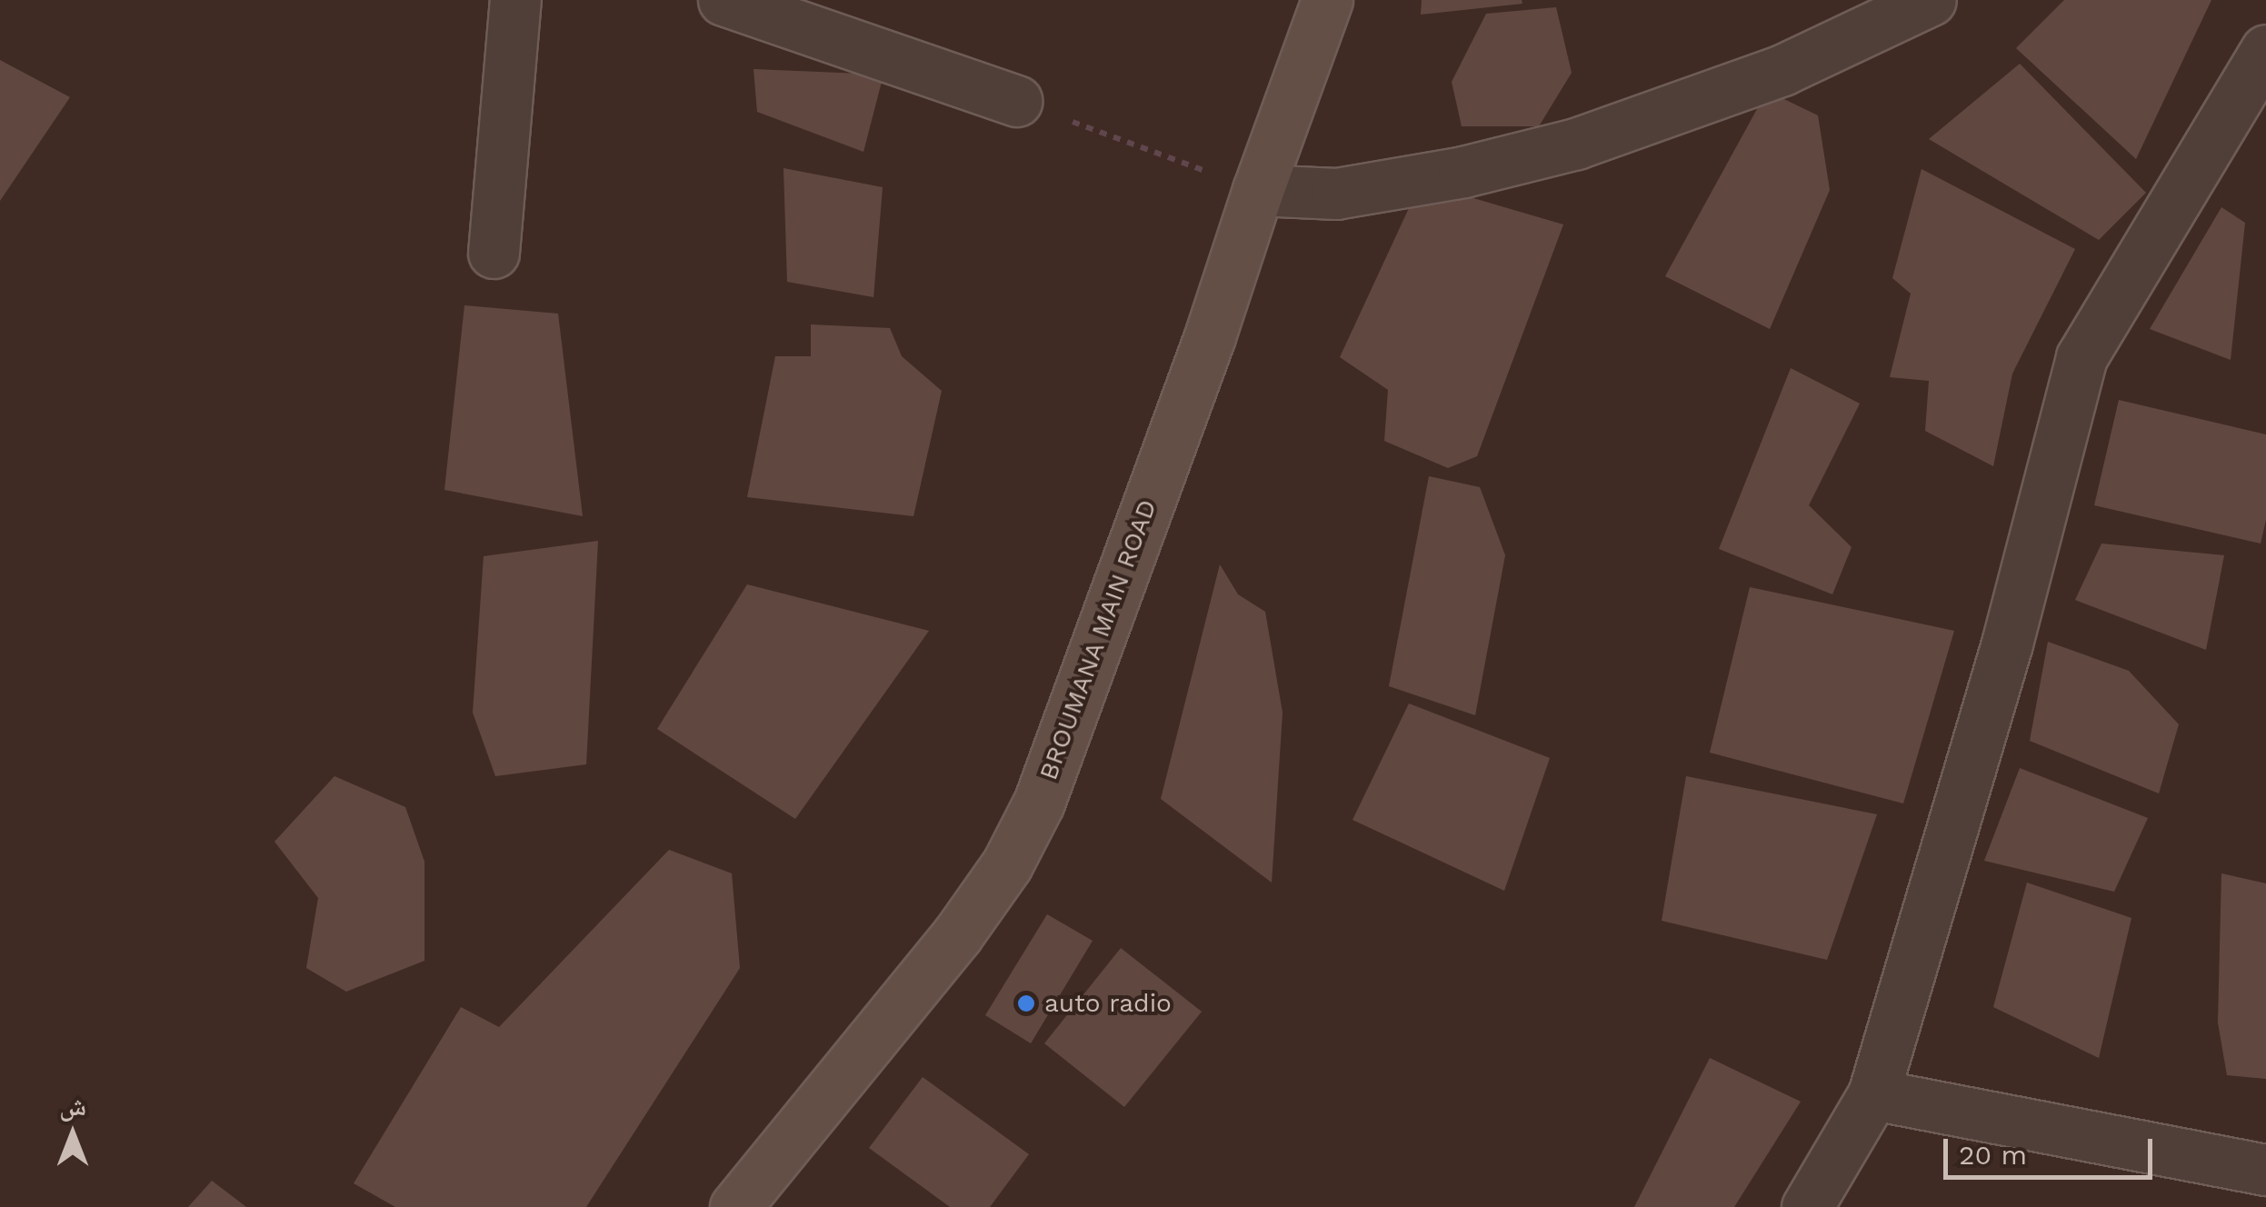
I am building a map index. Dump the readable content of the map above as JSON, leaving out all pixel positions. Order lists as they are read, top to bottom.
{
  "streets": {
    "main road": ["BROUMANA MAIN ROAD"]
  },
  "places": ["auto radio"],
  "scale_bar": "20 m",
  "north": "top"
}
